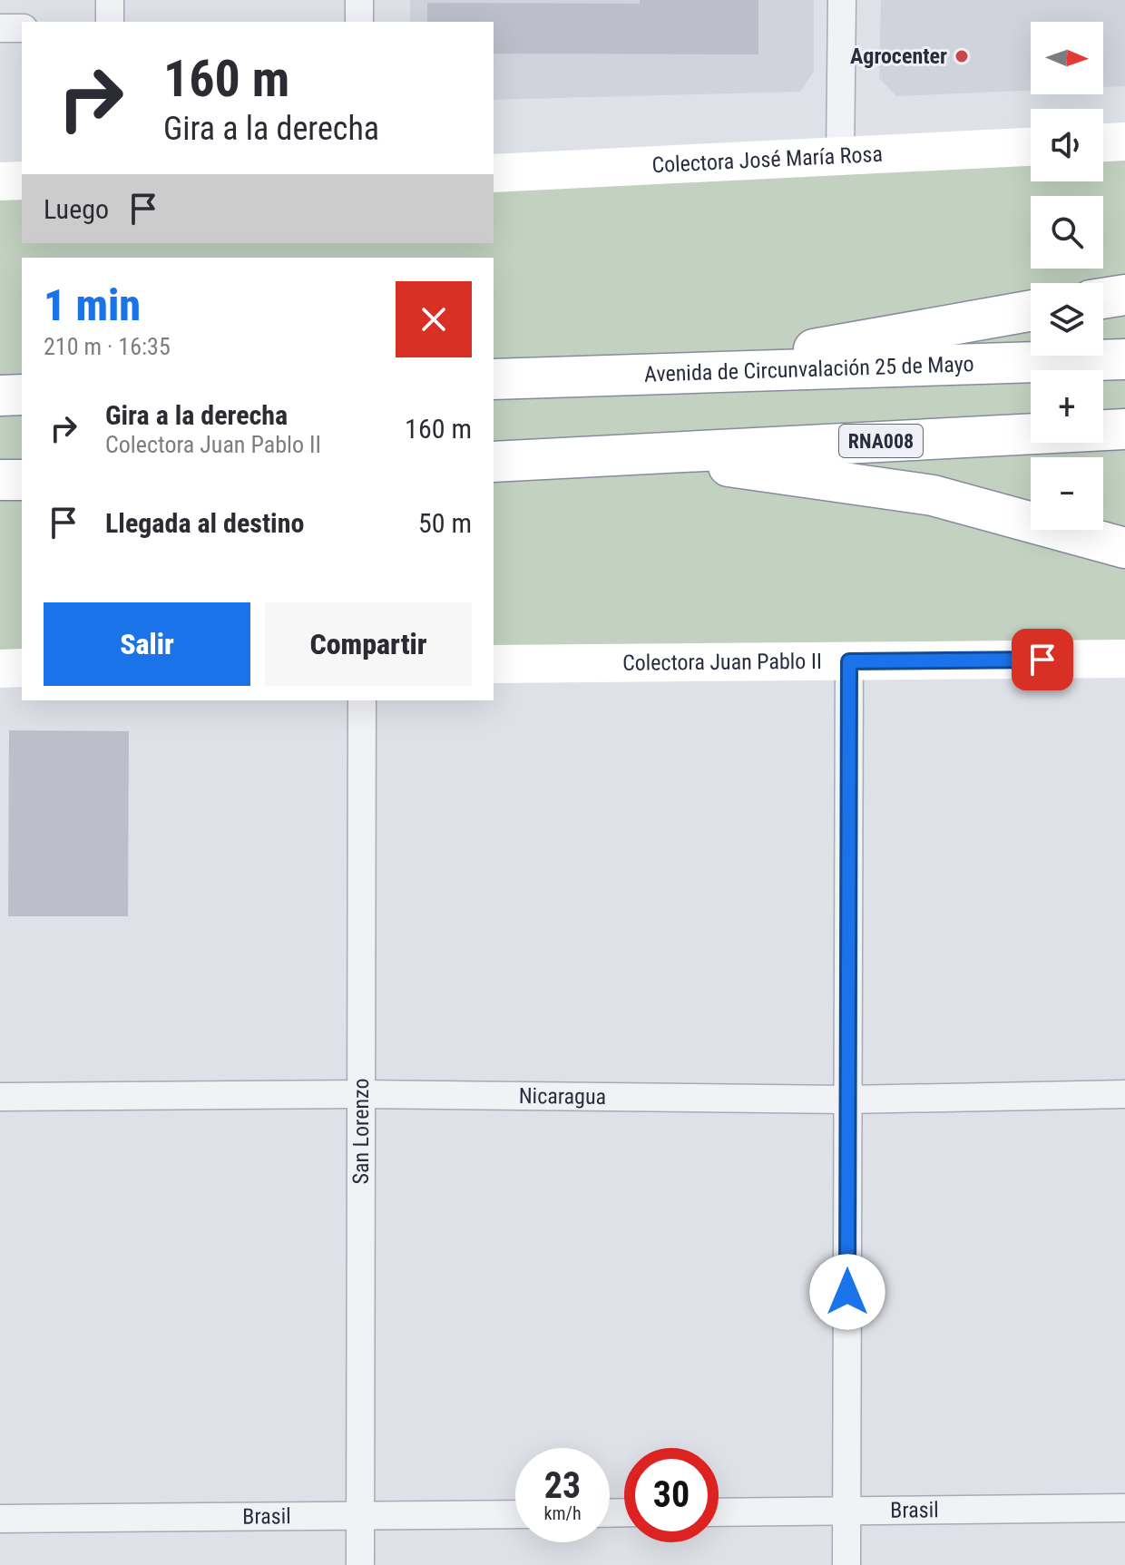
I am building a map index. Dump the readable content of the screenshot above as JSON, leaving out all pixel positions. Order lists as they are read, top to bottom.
{
  "streets": {
    "highway": ["Avenida de Circunvalación 25 de Mayo", "RNA008"],
    "main road": ["Colectora José María Rosa", "Colectora Juan Pablo II"],
    "street": ["Nicaragua", "San Lorenzo", "Brasil"]
  },
  "crossings": [
    ["Nicaragua", "San Lorenzo"],
    ["San Lorenzo", "Brasil"]
  ],
  "places": ["Agrocenter"],
  "north": "right",
  "page": {
    "map_buttons": ["+", "−"],
    "turn": ["160 m", "Gira a la derecha"],
    "then": "Luego",
    "heading": ["1 min", "210 m · 16:35"],
    "list": [
      {
        "name": "Gira a la derecha",
        "note": "Colectora Juan Pablo II",
        "value": "160 m"
      },
      {
        "name": "Llegada al destino",
        "value": "50 m"
      }
    ],
    "buttons": ["Salir", "Compartir"],
    "speed": "23 km/h",
    "limit": "30"
  }
}
